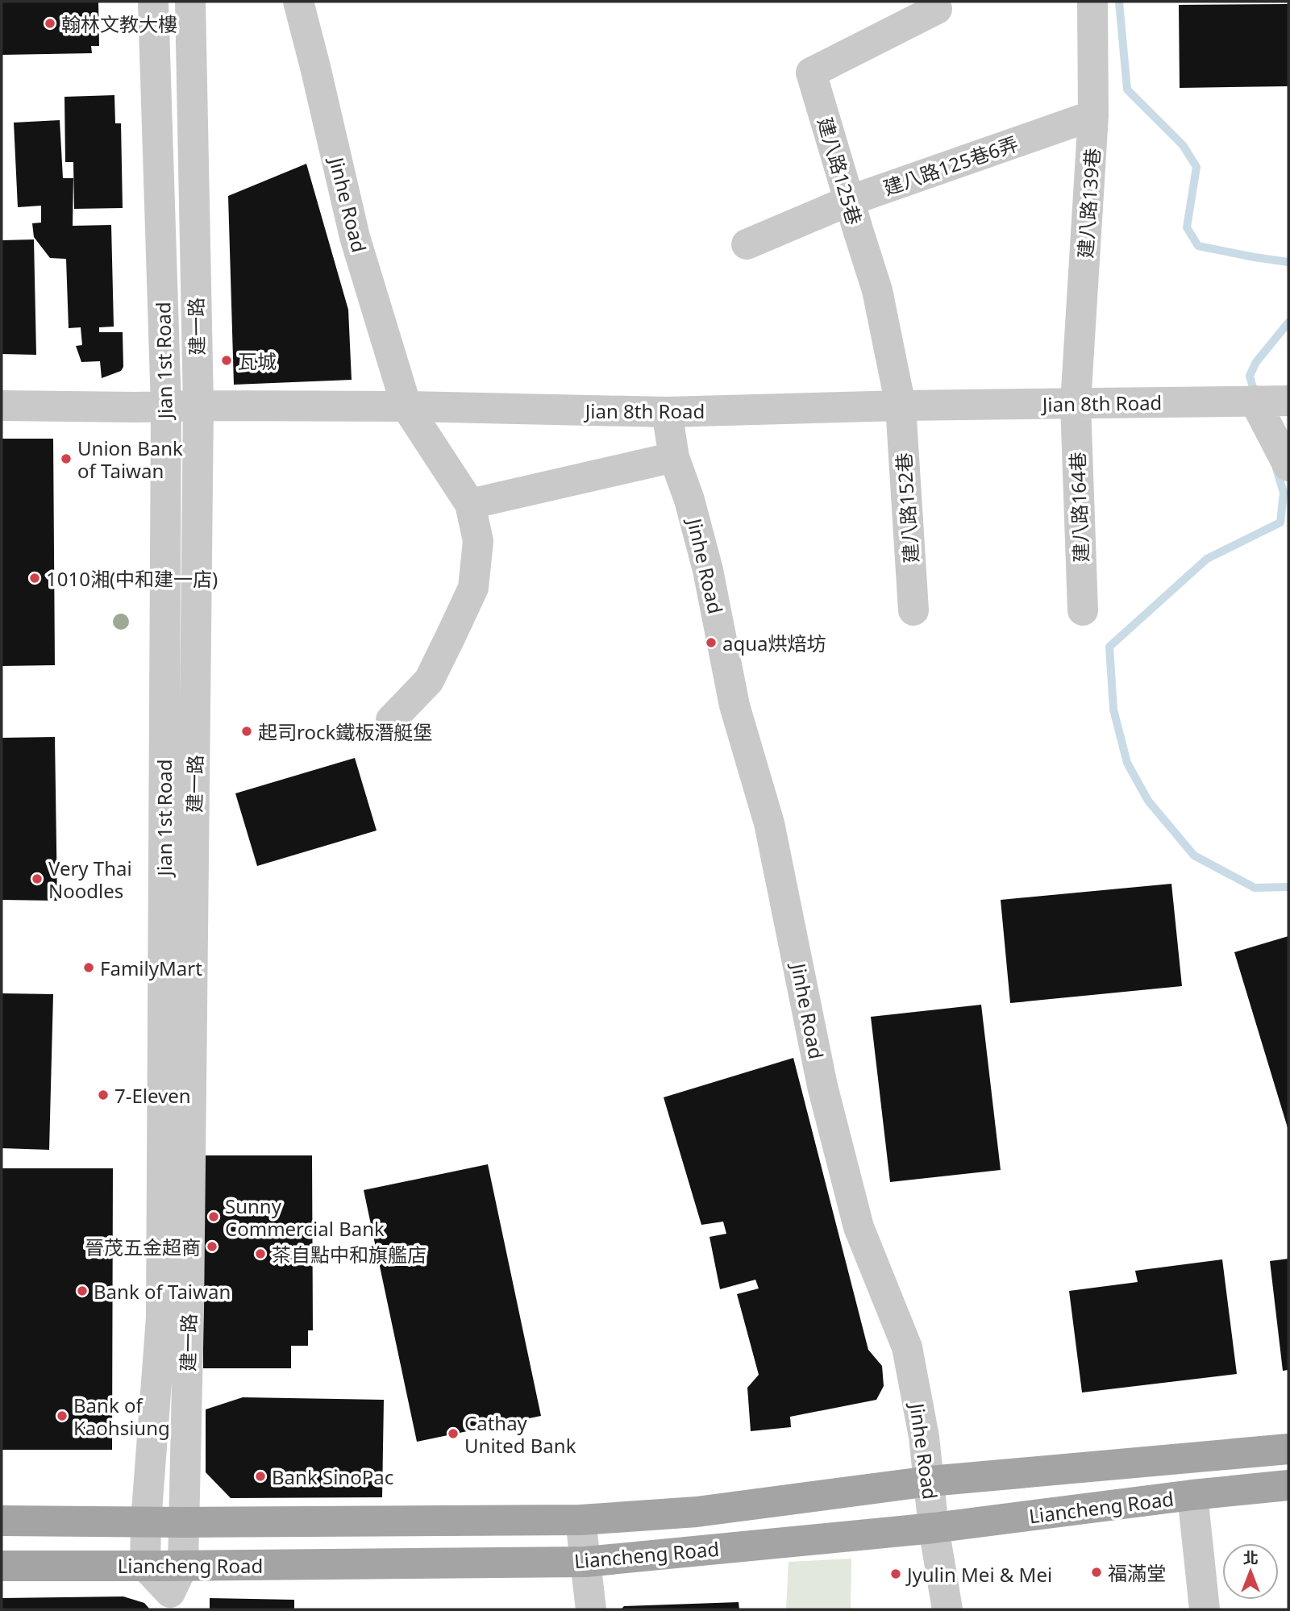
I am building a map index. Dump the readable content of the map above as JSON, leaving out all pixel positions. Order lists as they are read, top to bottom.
{
  "streets": {
    "main road": ["Liancheng Road"],
    "street": [
      "建八路125巷6弄",
      "建八路125巷",
      "建八路139巷",
      "Jinhe Road",
      "建一路",
      "Jian 1st Road",
      "Jian 8th Road",
      "建八路164巷",
      "建八路152巷"
    ]
  },
  "crossings": [
    ["建八路125巷6弄", "建八路125巷"],
    ["建八路125巷6弄", "建八路139巷"],
    ["建八路125巷", "Jian 8th Road"],
    ["建八路125巷", "建八路152巷"],
    ["建八路139巷", "Jian 8th Road"],
    ["建八路139巷", "建八路164巷"],
    ["Jinhe Road", "Jian 8th Road"],
    ["Jinhe Road", "Liancheng Road"],
    ["建一路", "Jian 8th Road"],
    ["建一路", "Liancheng Road"],
    ["Jian 1st Road", "Jian 8th Road"],
    ["Jian 1st Road", "Liancheng Road"],
    ["Jian 8th Road", "建八路164巷"],
    ["Jian 8th Road", "建八路152巷"]
  ],
  "places": [
    "翰林文教大樓",
    "瓦城",
    "Union Bank of Taiwan",
    "1010湘(中和建一店)",
    "aqua烘焙坊",
    "起司rock鐵板潛艇堡",
    "Very Thai Noodles",
    "FamilyMart",
    "7-Eleven",
    "Sunny Commercial Bank",
    "晉茂五金超商",
    "茶自點中和旗艦店",
    "Bank of Taiwan",
    "Bank of Kaohsiung",
    "Cathay United Bank",
    "Bank SinoPac",
    "福滿堂",
    "Jyulin Mei & Mei"
  ],
  "north": "top"
}
